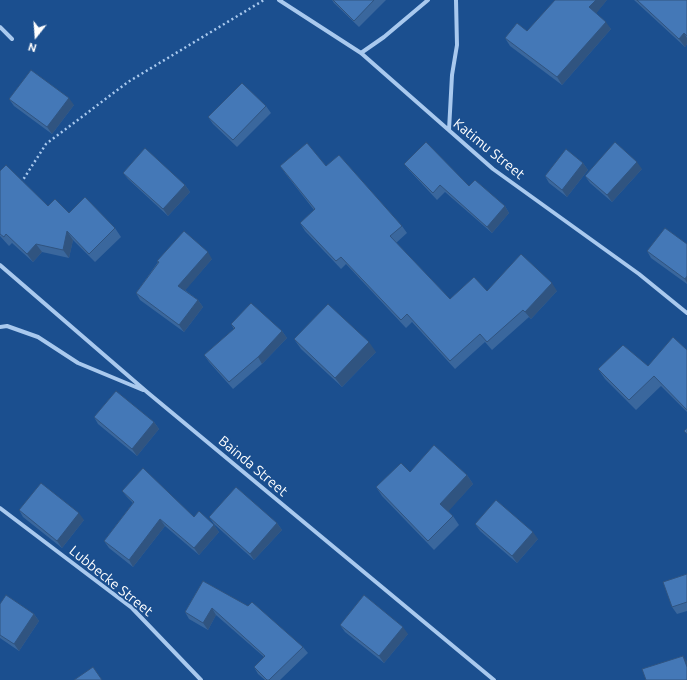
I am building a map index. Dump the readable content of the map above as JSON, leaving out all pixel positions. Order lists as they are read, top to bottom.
{
  "streets": {
    "street": ["Katimu Street", "Bainda Street", "Lubbecke Street"]
  },
  "north": "bottom"
}
